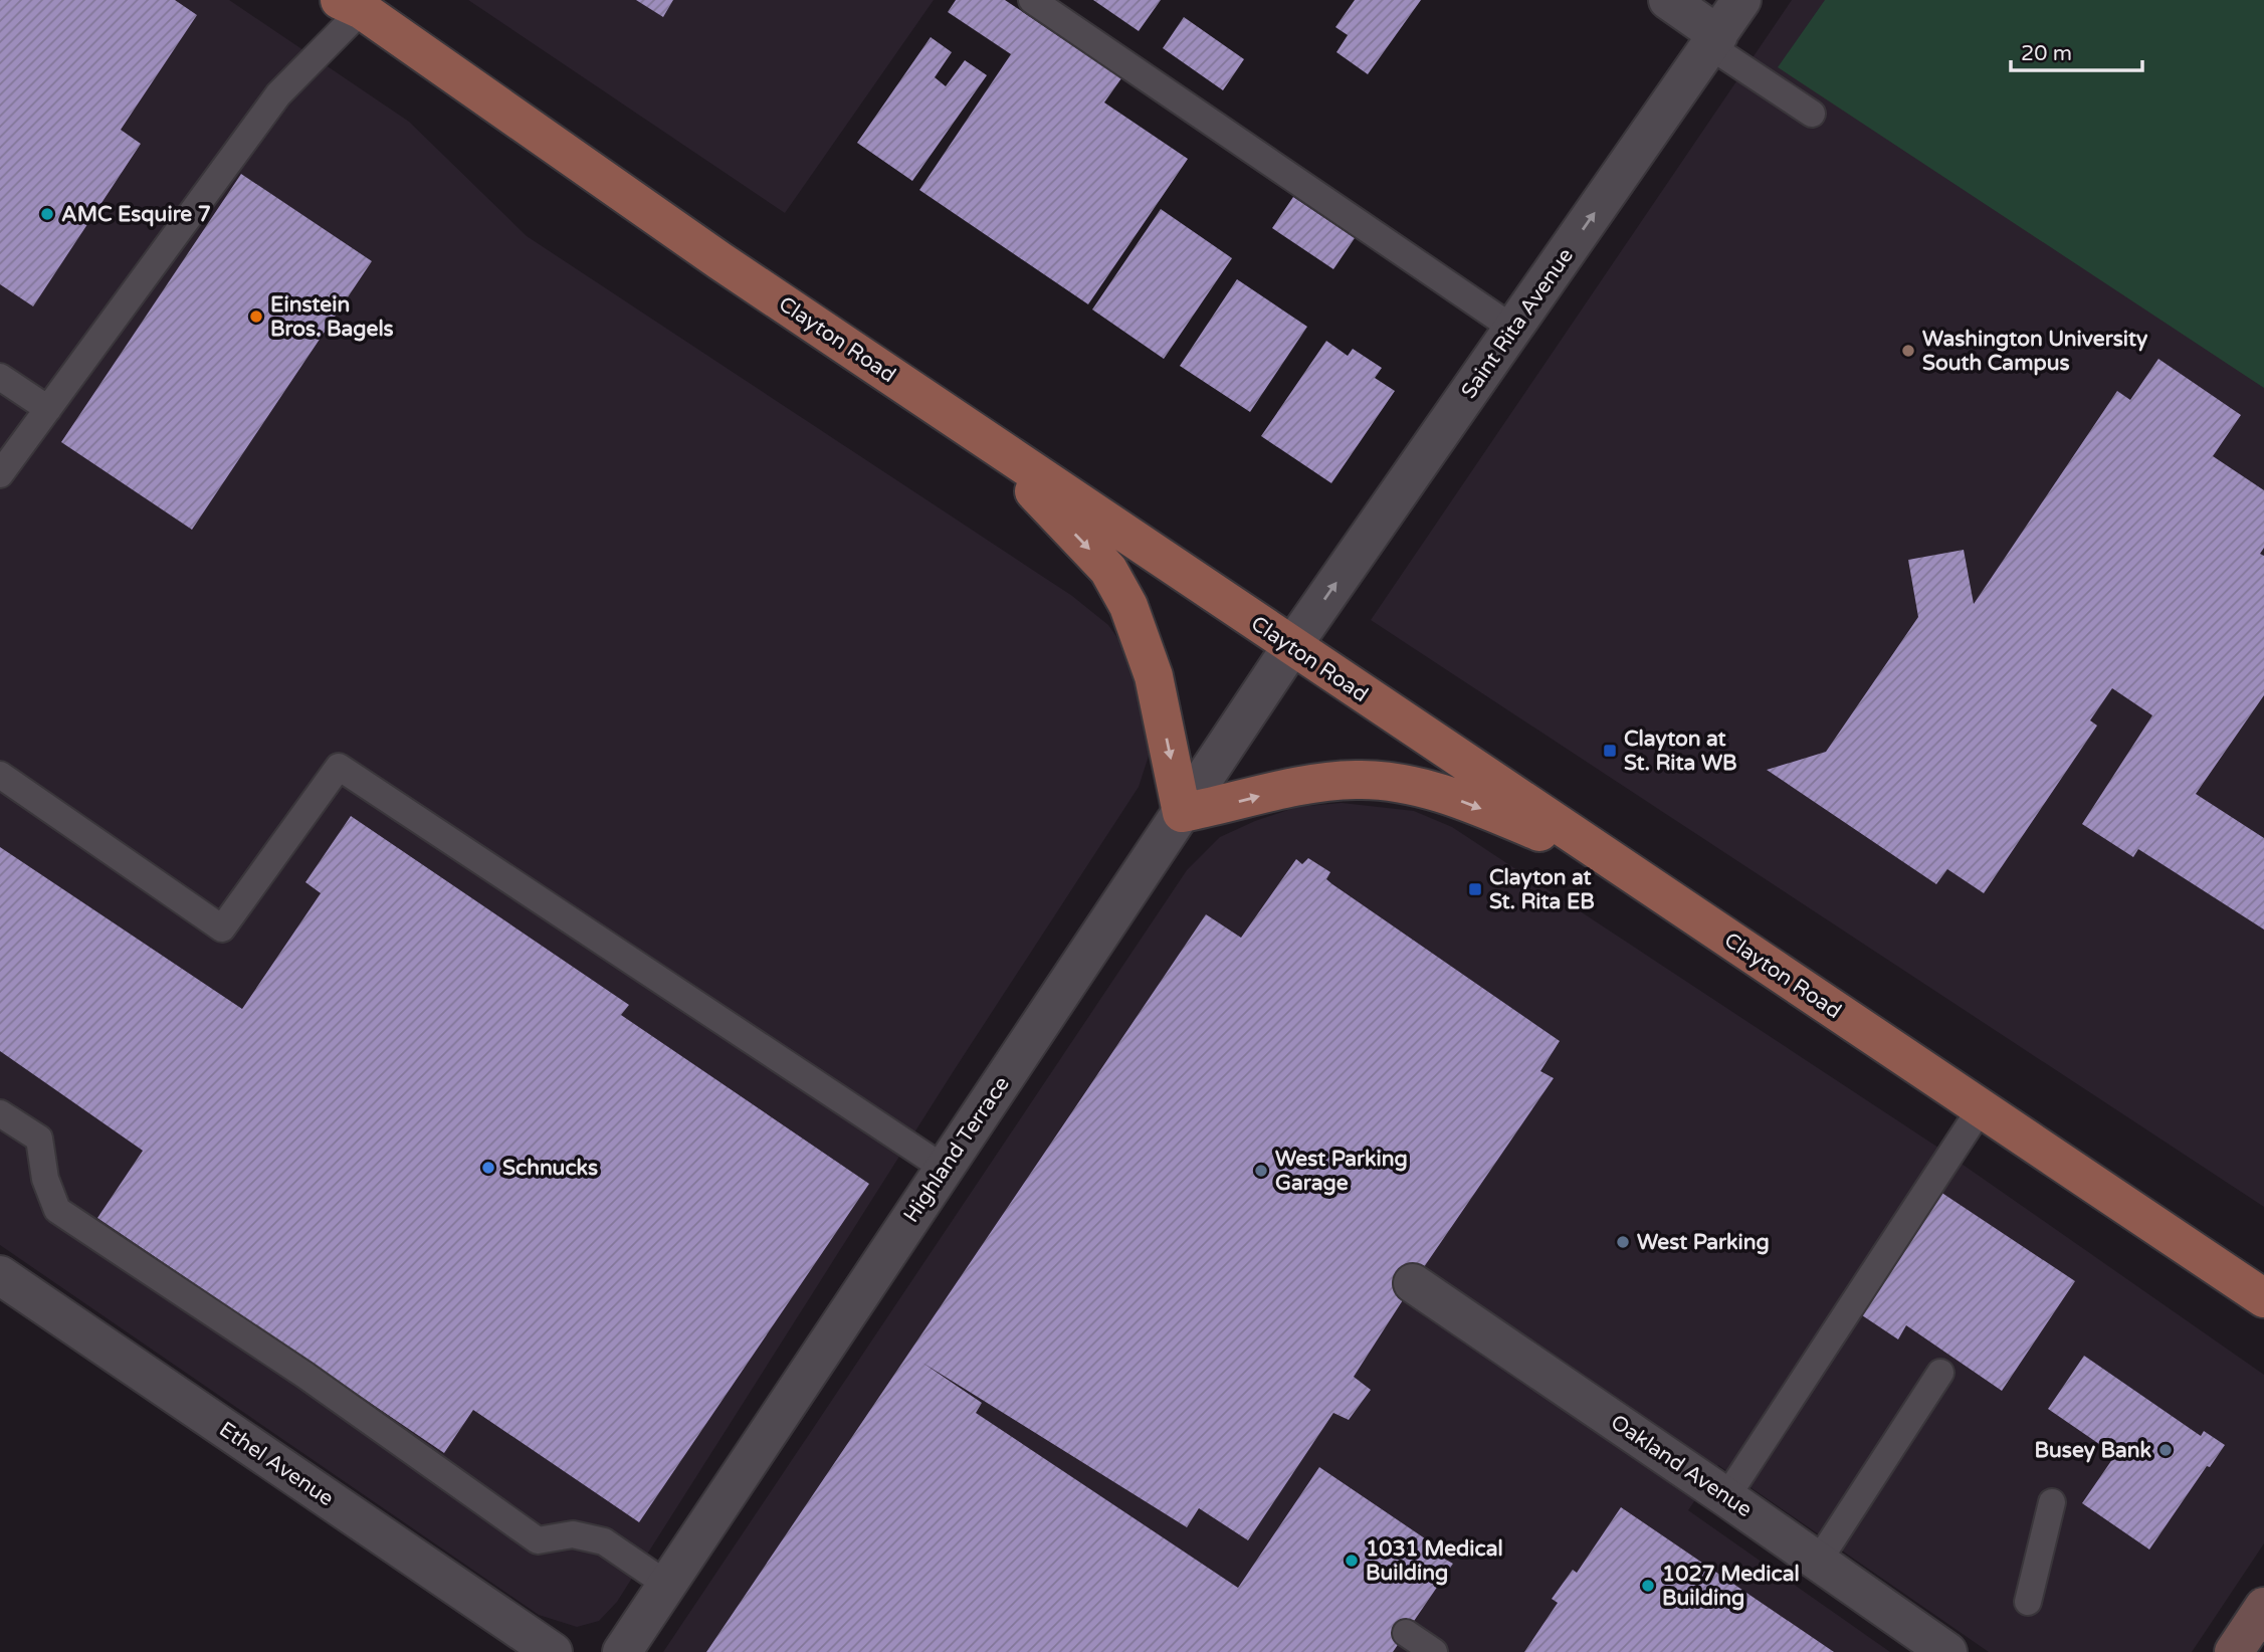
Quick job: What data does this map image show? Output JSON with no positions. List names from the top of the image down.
{
  "streets": {
    "main road": ["Clayton Road"],
    "street": [
      "Saint Rita Avenue",
      "Highland Terrace",
      "Ethel Avenue",
      "Oakland Avenue"
    ]
  },
  "crossings": [
    ["Saint Rita Avenue", "Clayton Road"],
    ["Saint Rita Avenue", "Highland Terrace"],
    ["Clayton Road", "Highland Terrace"]
  ],
  "one_way": ["Saint Rita Avenue"],
  "places": {
    "other": [
      "AMC Esquire 7",
      "Einstein Bros. Bagels",
      "Washington University South Campus",
      "Schnucks",
      "West Parking Garage",
      "West Parking",
      "Busey Bank",
      "1031 Medical Building",
      "1027 Medical Building"
    ],
    "transit": ["Clayton at St. Rita WB", "Clayton at St. Rita EB"]
  },
  "scale_bar": "20 m"
}
